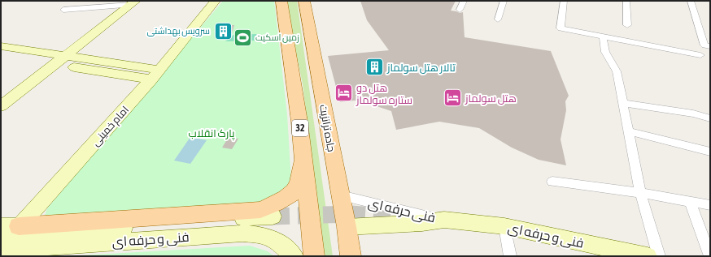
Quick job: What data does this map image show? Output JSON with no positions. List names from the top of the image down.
{
  "streets": {
    "main road": ["32", "جاده ترانزیت"],
    "street": ["امام خمینی", "فنی حرفه ای", "فنی و حرفه ای"]
  },
  "crossings": [
    ["امام خمینی", "فنی و حرفه ای"],
    ["جاده ترانزیت", "فنی حرفه ای"],
    ["فنی حرفه ای", "فنی و حرفه ای"]
  ],
  "parks": ["پارک انقلاب"],
  "places": {
    "building": ["سرویس بهداشتی", "تالار هتل سولماز"],
    "sports": ["زمین اسکیت"],
    "hotel": ["هتل دو ستاره سولماز", "هتل سولماز"]
  }
}
